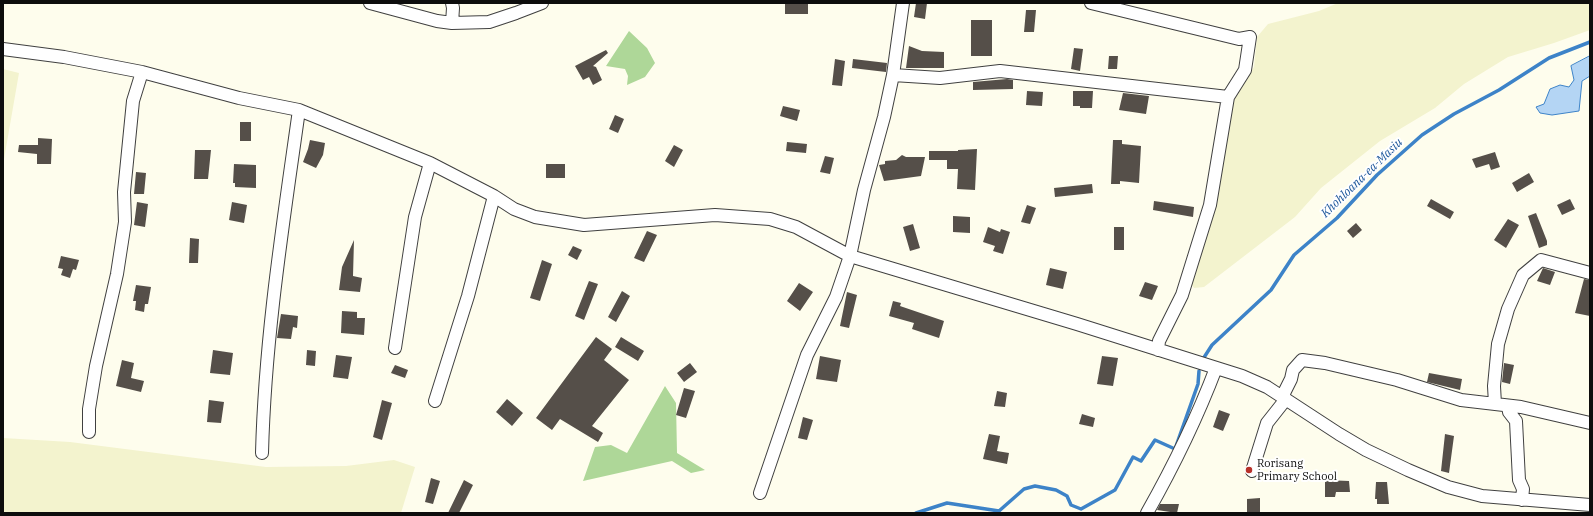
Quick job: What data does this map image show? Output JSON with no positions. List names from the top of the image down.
{
  "water": ["Khohloana-ea-Masiu"],
  "places": ["Rorisang Primary School"]
}
